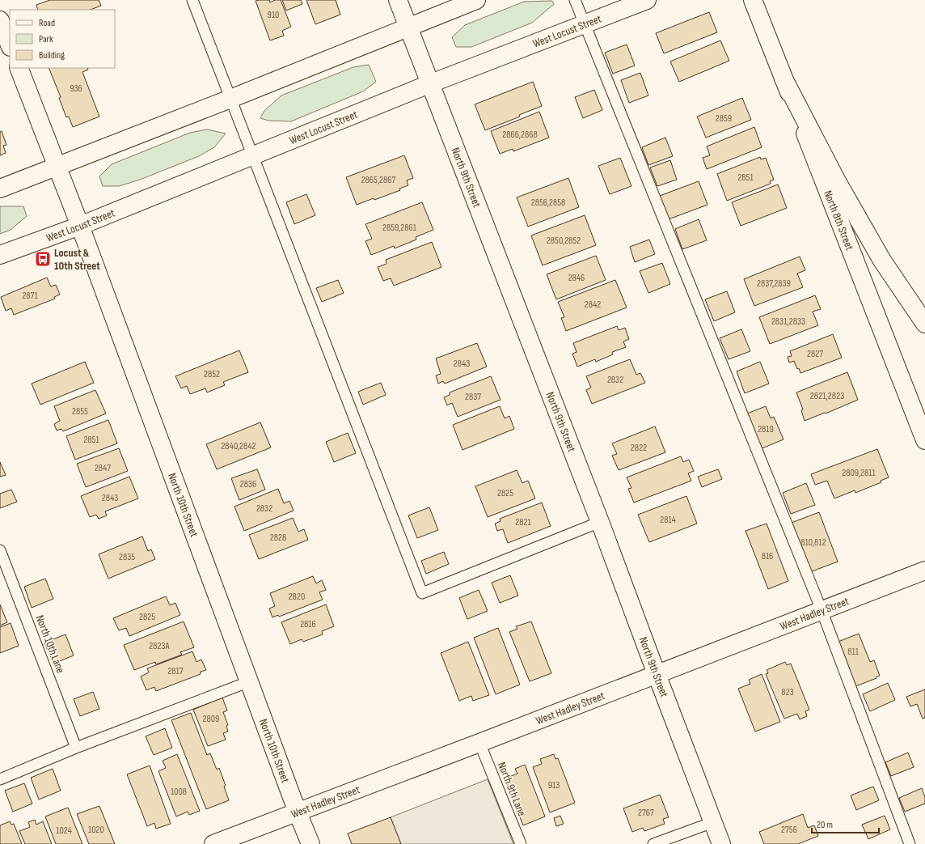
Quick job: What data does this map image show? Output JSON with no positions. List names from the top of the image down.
{
  "streets": {
    "main road": [
      "West Locust Street",
      "North 9th Street",
      "North 8th Street",
      "North 10th Street",
      "West Hadley Street"
    ],
    "lane": ["North 10th Lane", "North 9th Lane"]
  },
  "crossings": [
    ["West Locust Street", "North 9th Street"],
    ["West Locust Street", "North 10th Street"],
    ["North 9th Street", "West Hadley Street"],
    ["North 10th Street", "West Hadley Street"],
    ["West Hadley Street", "North 9th Lane"]
  ],
  "places": {
    "bus stop": ["Locust & 10th Street"]
  },
  "house_numbers": [
    "910",
    "936",
    "2859",
    "2866,2868",
    "2851",
    "2865,2867",
    "2856,2858",
    "2859,2861",
    "2850,2852",
    "2846",
    "2837,2839",
    "2871",
    "2842",
    "2831,2833",
    "2827",
    "2843",
    "2852",
    "2832",
    "2821,2823",
    "2837",
    "2855",
    "2819",
    "2851",
    "2840,2842",
    "2822",
    "2847",
    "2809,2811",
    "2836",
    "2825",
    "2843",
    "2832",
    "2814",
    "2821",
    "2828",
    "810,812",
    "816",
    "2835",
    "2820",
    "2825",
    "2816",
    "2823A",
    "811",
    "2817",
    "823",
    "2809",
    "913",
    "1008",
    "2767",
    "1020",
    "2756",
    "1024"
  ],
  "legend": ["Road", "Park", "Building"],
  "scale_bar": "20 m"
}
